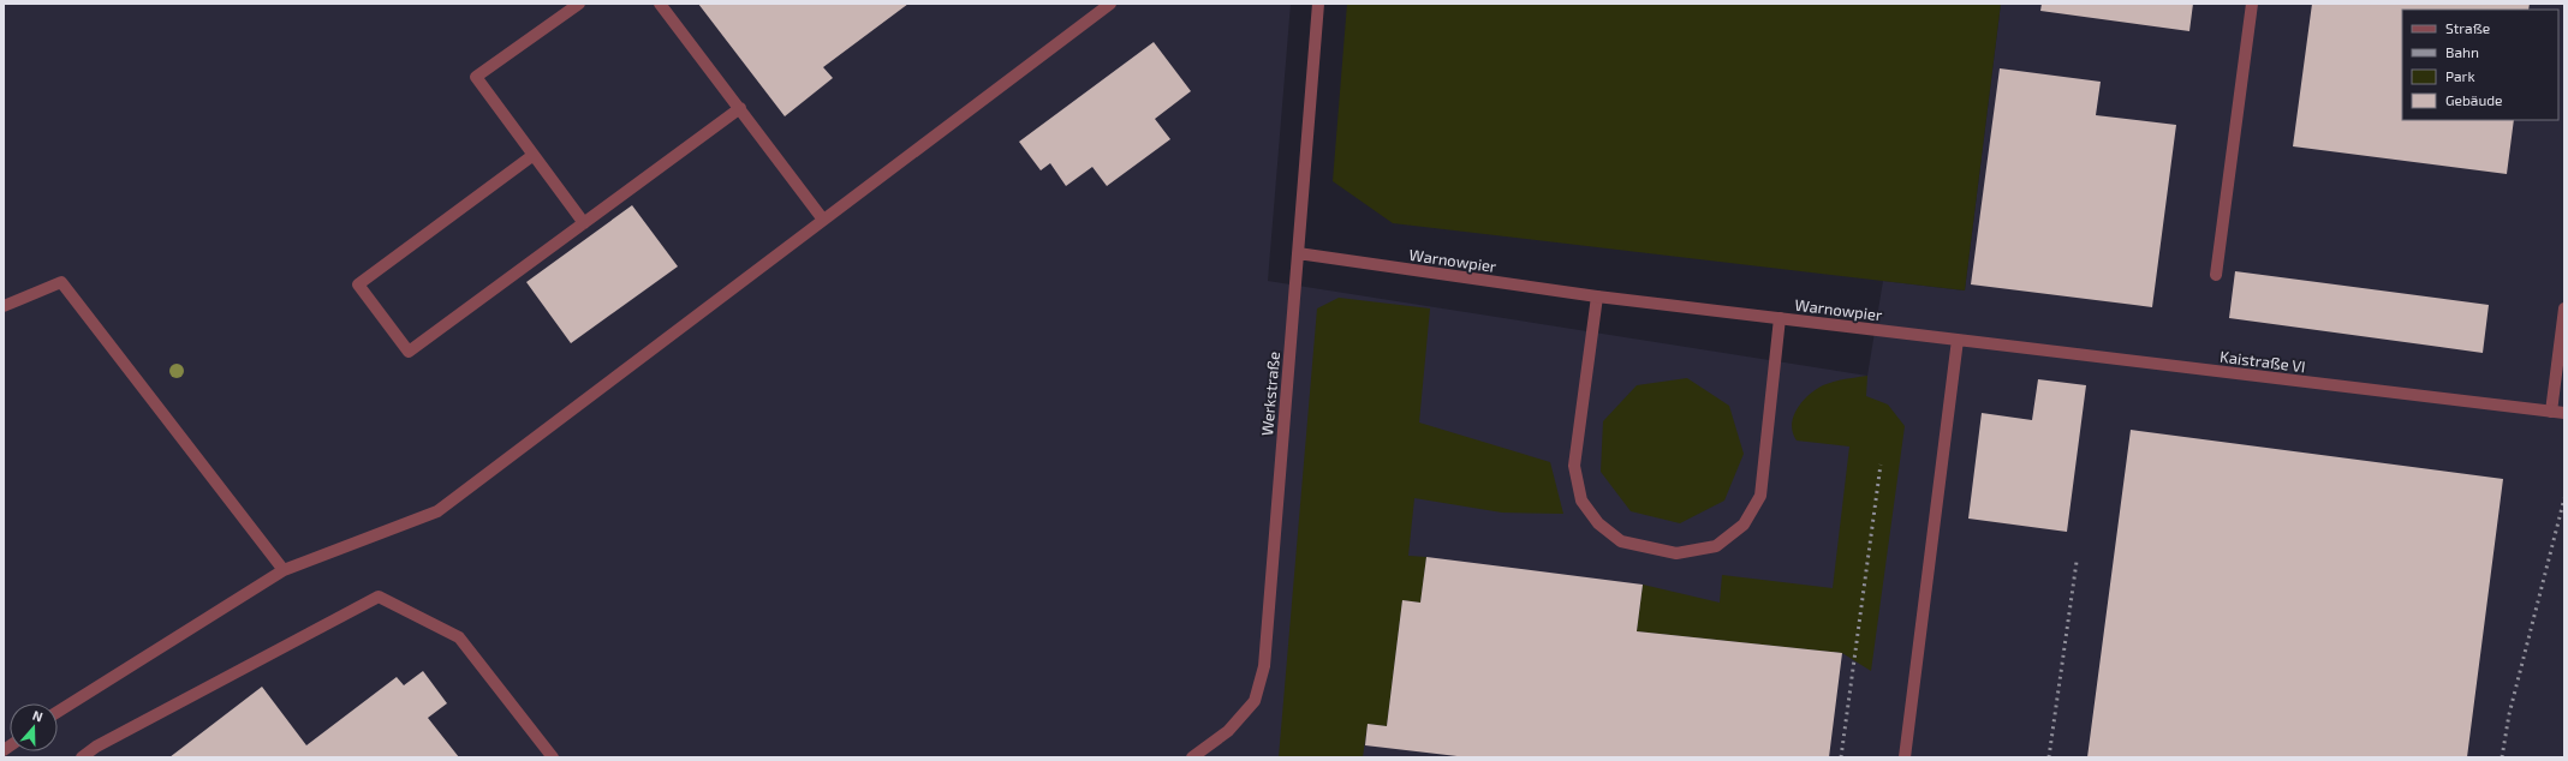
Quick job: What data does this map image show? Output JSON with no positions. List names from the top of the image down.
{
  "streets": {
    "street": ["Warnowpier", "Kaistraße VI", "Werkstraße"]
  },
  "crossings": [
    ["Warnowpier", "Kaistraße VI"],
    ["Warnowpier", "Werkstraße"]
  ],
  "legend": [
    "Straße",
    "Bahn",
    "Park",
    "Gebäude"
  ],
  "north": "top"
}
